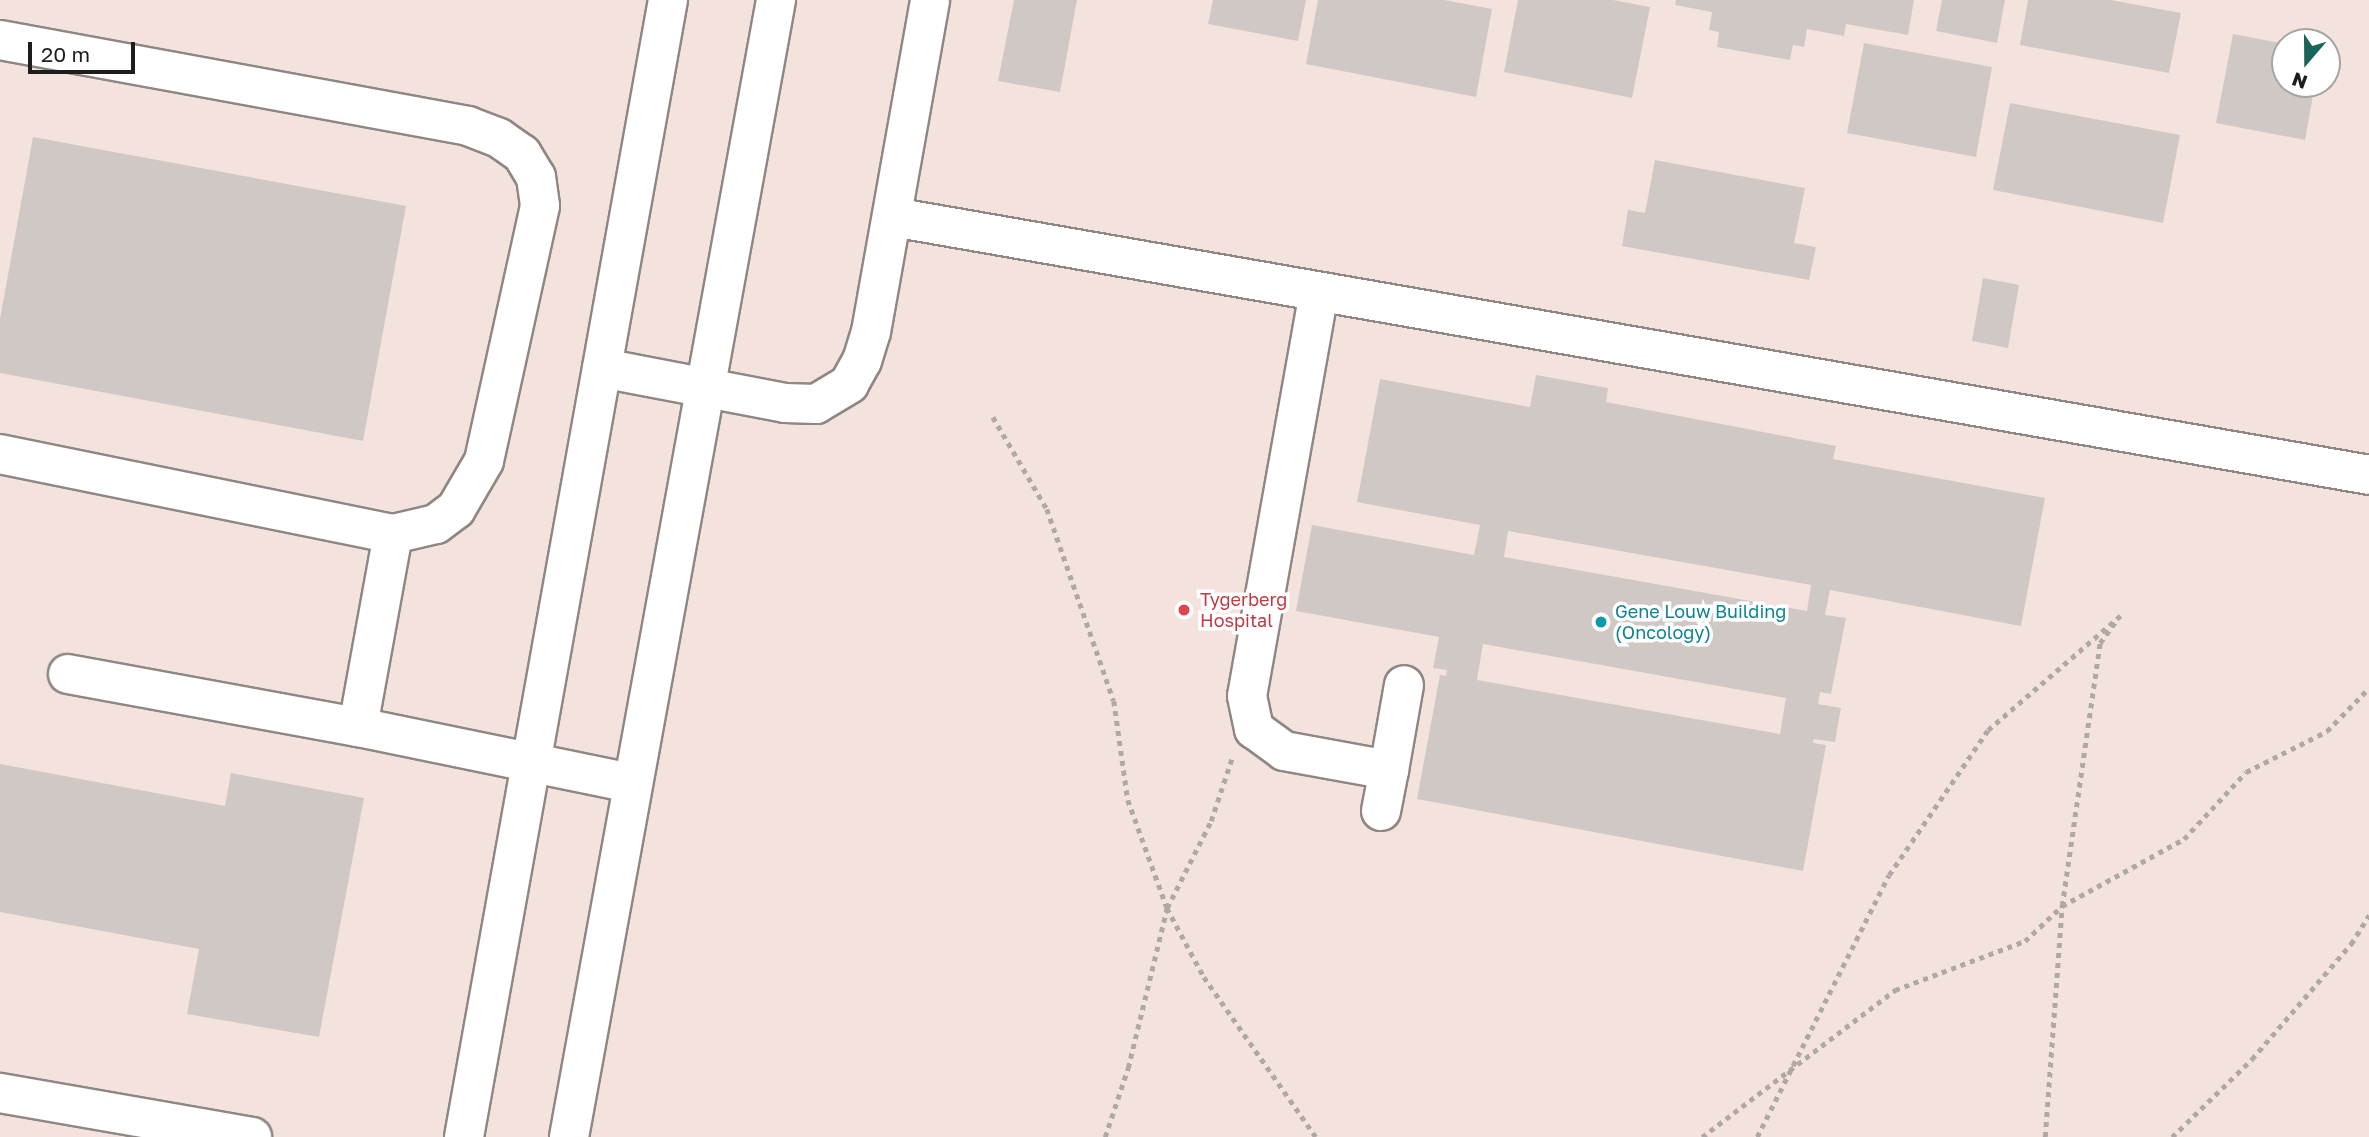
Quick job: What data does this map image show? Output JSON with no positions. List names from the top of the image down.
{
  "places": ["Tygerberg Hospital", "Gene Louw Building (Oncology)"],
  "scale_bar": "20 m",
  "north": "bottom"
}
